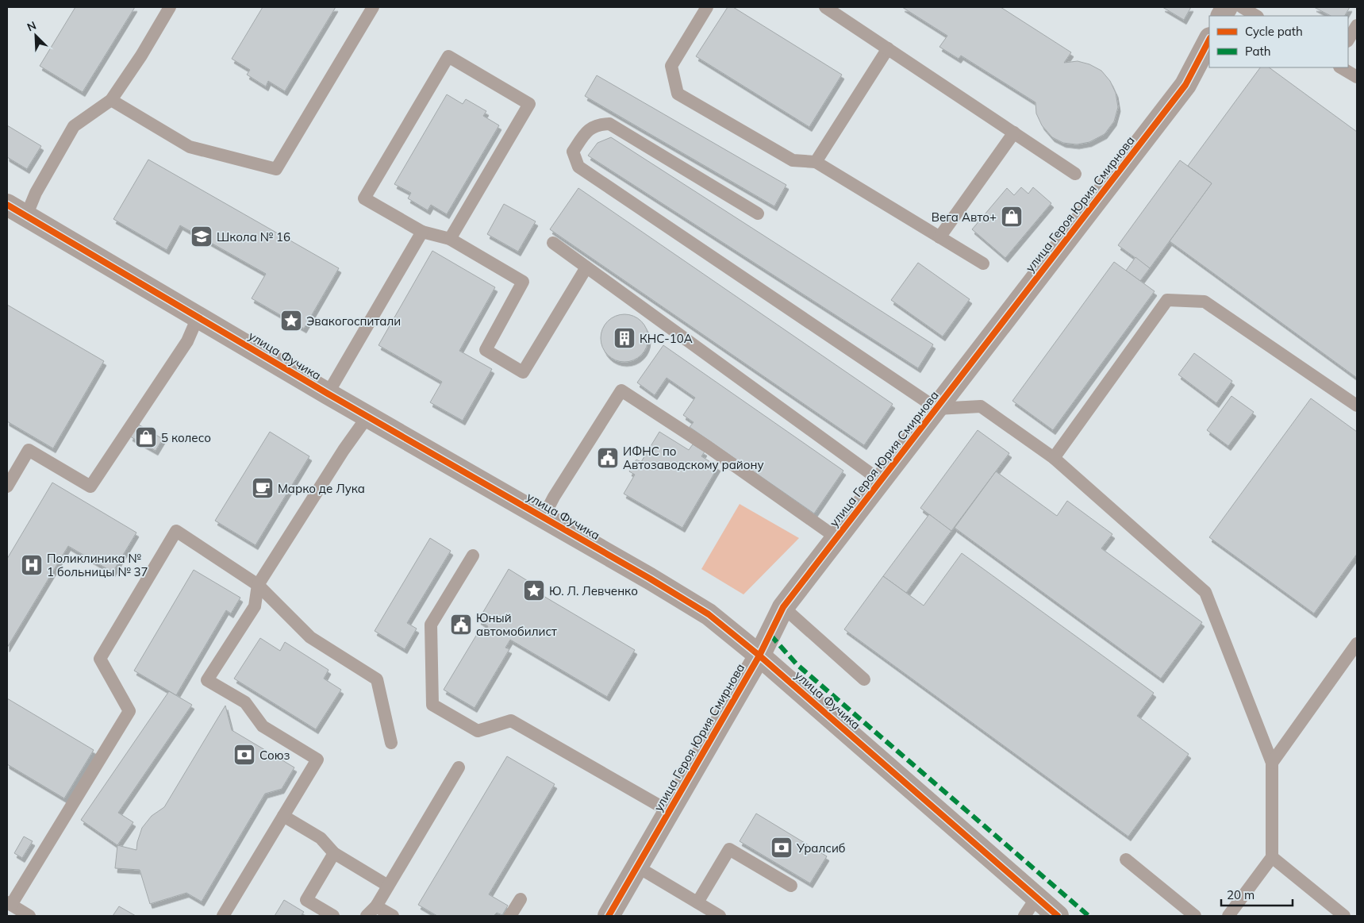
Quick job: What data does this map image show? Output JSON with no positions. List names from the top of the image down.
{
  "streets": {
    "street": ["улица Героя Юрия Смирнова", "улица Фучика"]
  },
  "crossings": [
    ["улица Героя Юрия Смирнова", "улица Фучика"]
  ],
  "places": {
    "shop": ["Вега Авто+", "5 колесо"],
    "school or university": ["Школа № 16"],
    "place": ["Эвакогоспитали", "Ю. Л. Левченко"],
    "building": ["КНС-10А"],
    "public building": ["ИФНС по Автозаводскому району", "Юный автомобилист"],
    "cafe": ["Марко де Лука"],
    "hospital": ["Поликлиника № 1 больницы № 37"],
    "bank": ["Союз", "Уралсиб"]
  },
  "legend": ["Cycle path", "Path"],
  "scale_bar": "20 m",
  "north": "top left"
}
